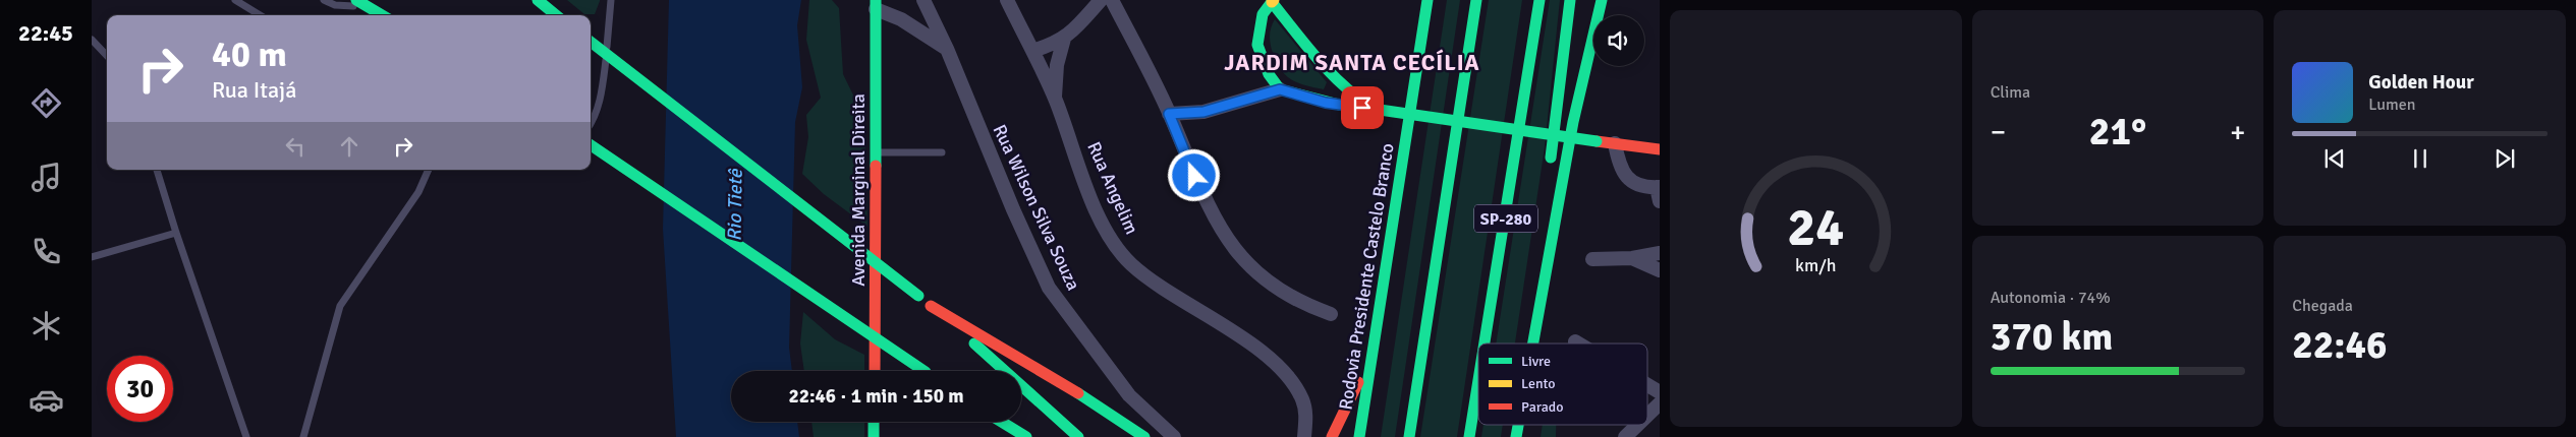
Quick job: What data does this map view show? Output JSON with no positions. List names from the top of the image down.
{
  "streets": {
    "main road": ["Avenida Marginal Direita", "SP-280", "Rodovia Presidente Castelo Branco"],
    "street": ["Rua Angelim", "Rua Wilson Silva Souza"]
  },
  "districts": ["JARDIM SANTA CECÍLIA"],
  "water": ["Rio Tietê"],
  "legend": ["Livre", "Lento", "Parado"],
  "page": {
    "tabs": "22:45",
    "tile": [
      "Clima",
      ["Autonomia · 74%", "370 km"],
      ["Chegada", "22:46"]
    ],
    "turn": ["40 m", "Rua Itajá"],
    "song": ["Golden Hour", "Lumen"],
    "heat": ["−", "21°", "+"],
    "limit": "30",
    "trip": "22:46 · 1 min · 150 m",
    "gauge": ["24", "km/h"]
  }
}
